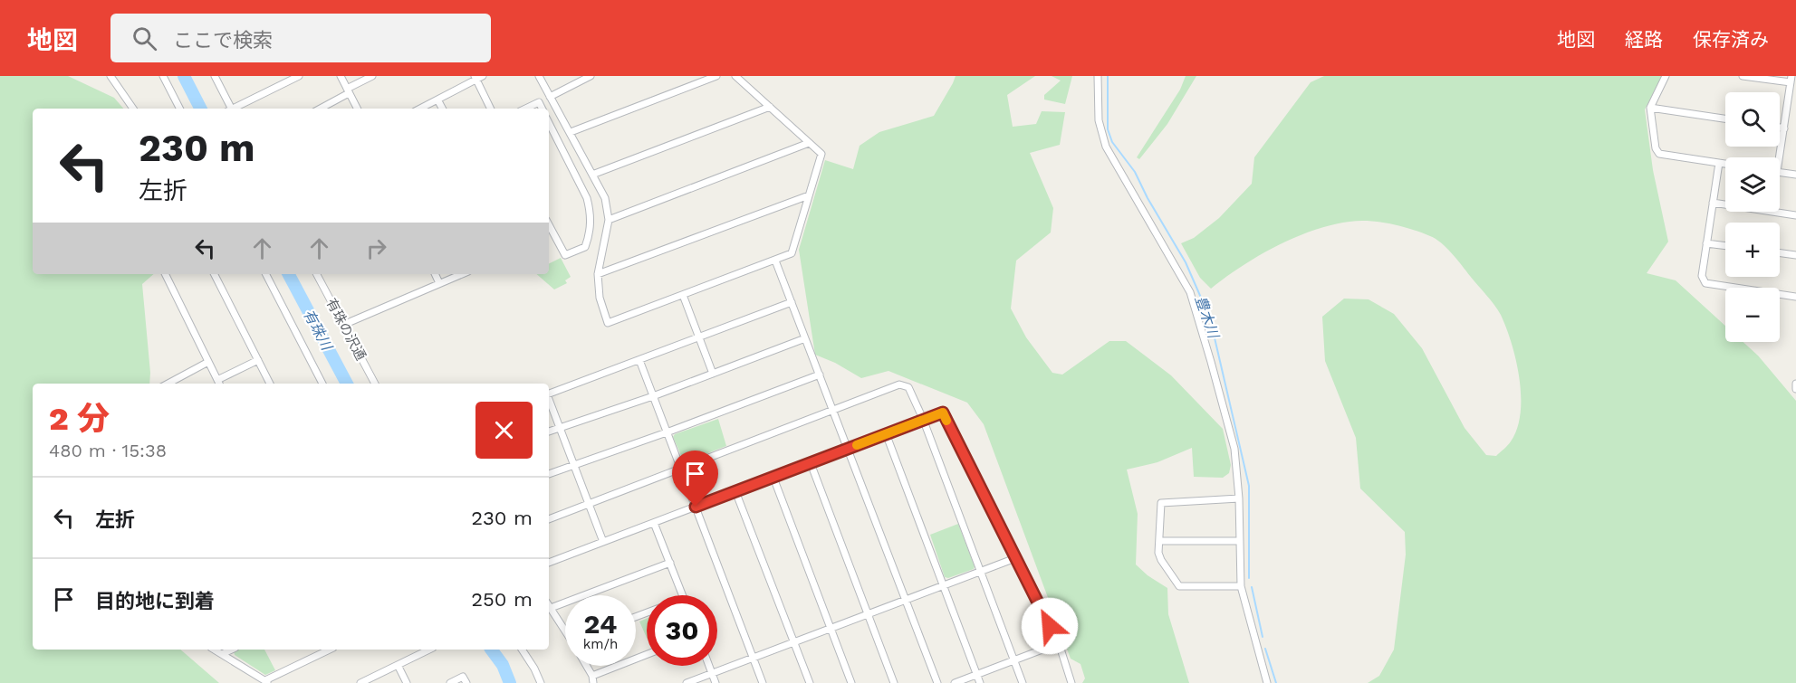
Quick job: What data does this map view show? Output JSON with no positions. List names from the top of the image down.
{
  "streets": {
    "street": ["有珠の沢通"]
  },
  "water": ["豊木川", "有珠川"],
  "page": {
    "header": "地図",
    "search": "ここで検索",
    "nav": ["地図", "経路", "保存済み"],
    "map_buttons": ["+", "−"],
    "turn": ["230 m", "左折"],
    "heading": ["2 分", "480 m · 15:38"],
    "list": [
      {
        "name": "左折",
        "value": "230 m"
      },
      {
        "name": "目的地に到着",
        "value": "250 m"
      }
    ],
    "speed": "24 km/h",
    "limit": "30"
  }
}
